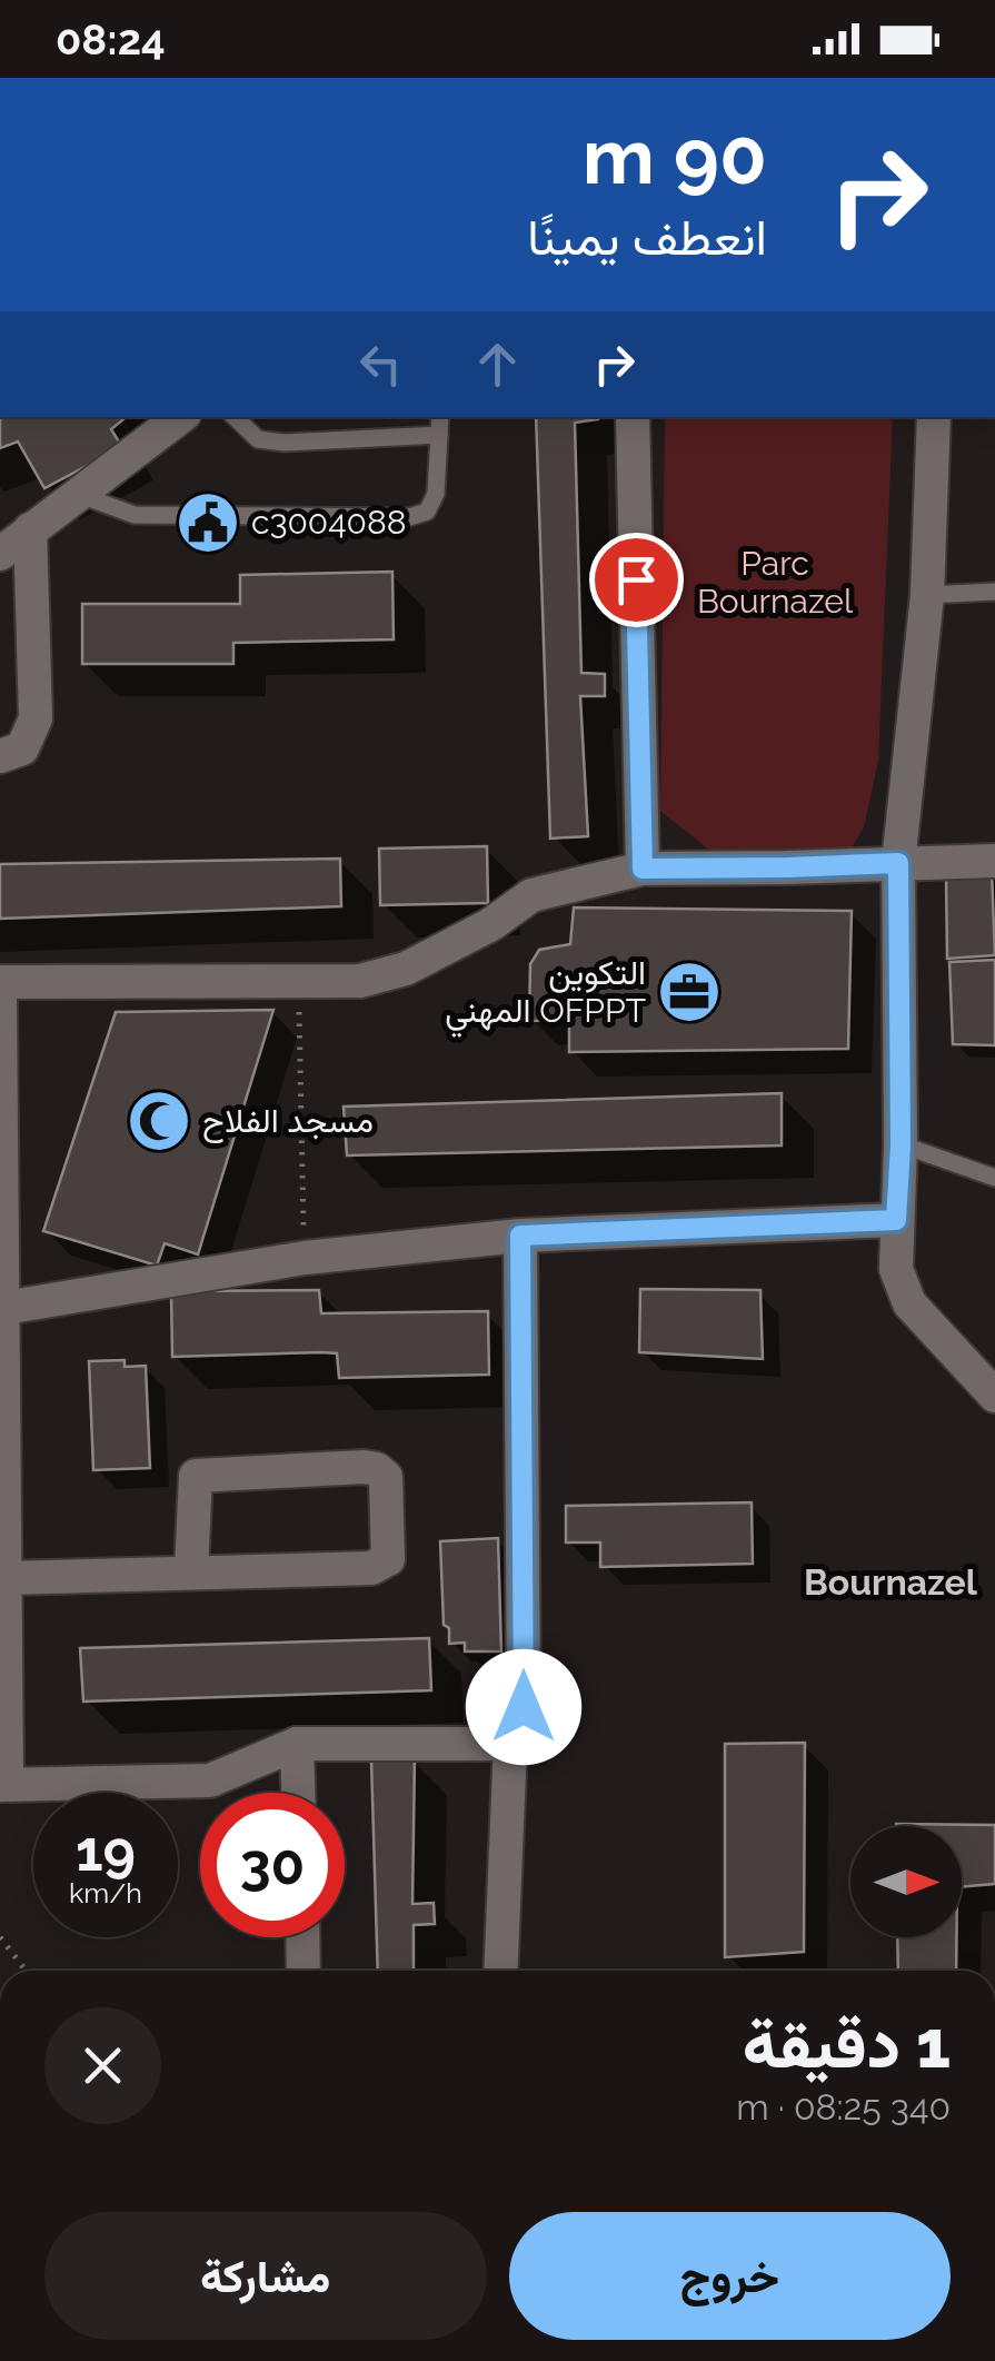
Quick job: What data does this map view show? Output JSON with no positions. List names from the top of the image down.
{
  "districts": ["Bournazel"],
  "parks": ["Parc Bournazel"],
  "places": {
    "public building": ["c3004088"],
    "office": ["التكوين المهني OFPPT"],
    "mosque": ["مسجد الفلاح"]
  },
  "north": "right",
  "page": {
    "status": "08:24",
    "turn": ["90 m", "انعطف يمينًا"],
    "speed": "19 km/h",
    "limit": "30",
    "heading": ["1 دقيقة", "340 m · 08:25"],
    "buttons": ["خروج", "مشاركة"]
  }
}
